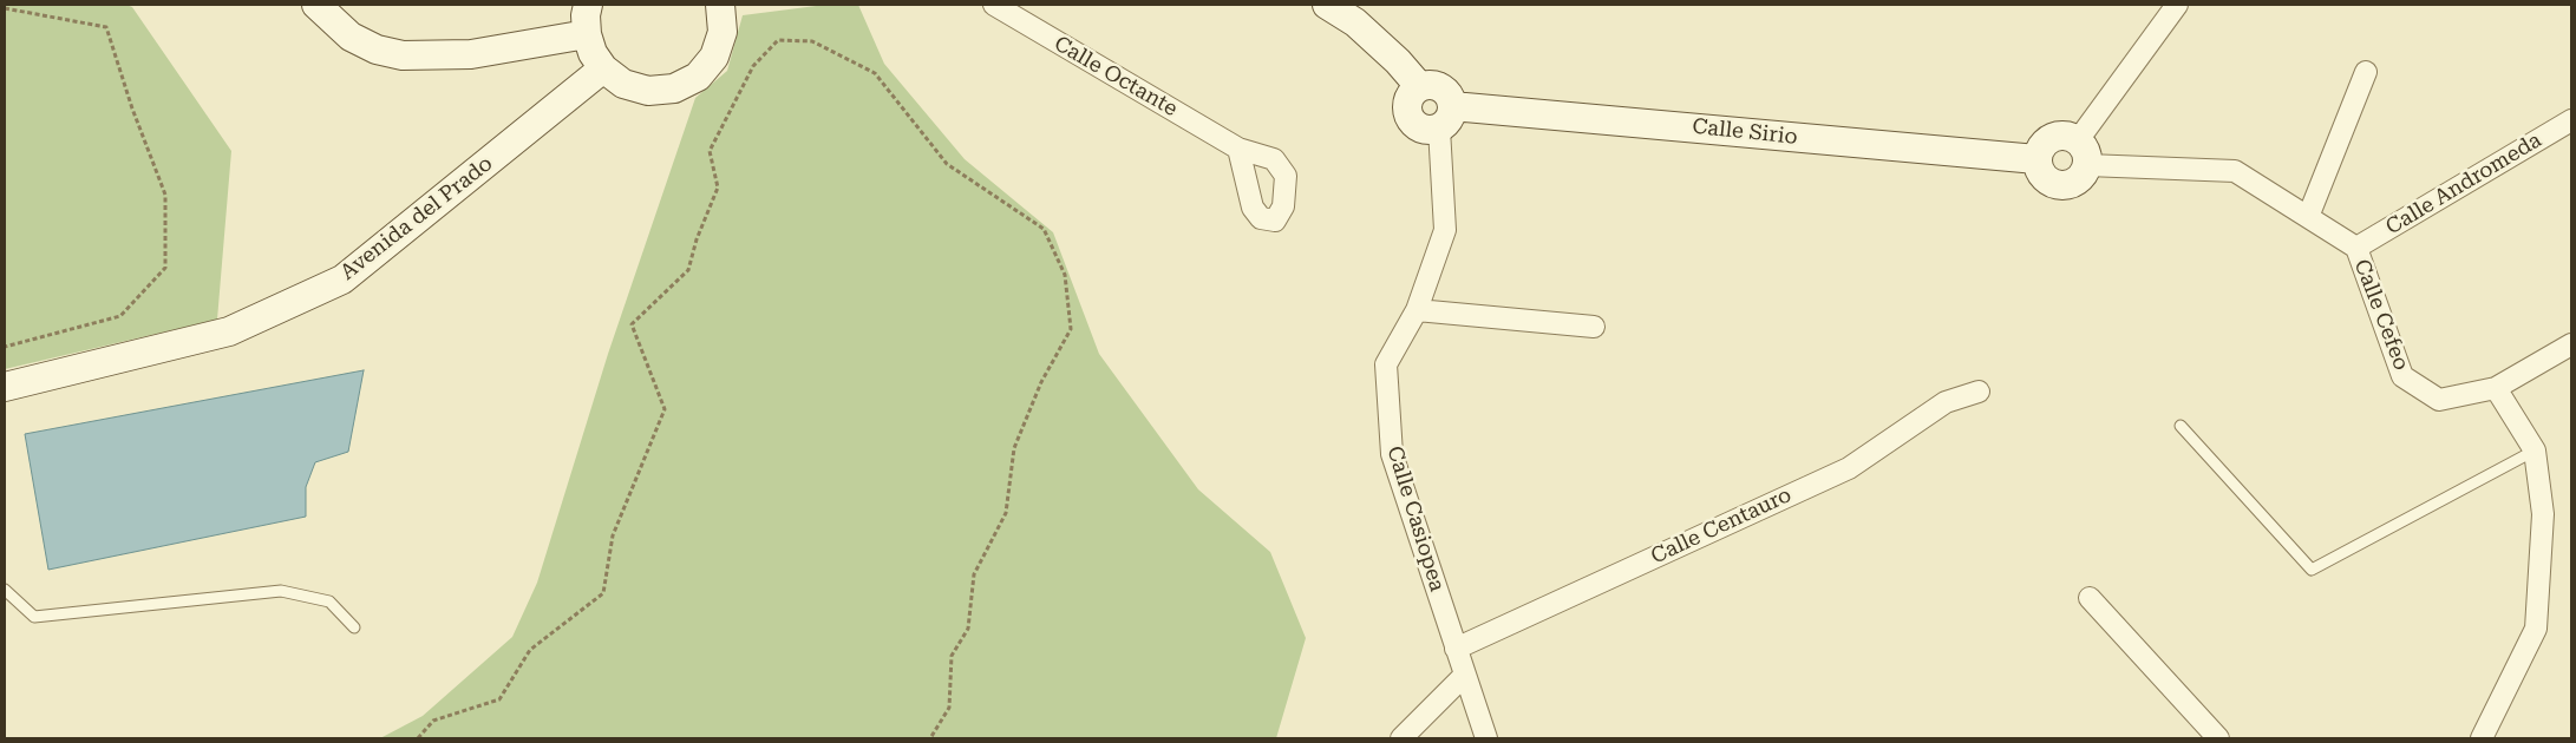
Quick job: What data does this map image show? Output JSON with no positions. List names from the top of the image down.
{
  "streets": {
    "street": [
      "Calle Octante",
      "Calle Sirio",
      "Calle Andromeda",
      "Avenida del Prado",
      "Calle Cefeo",
      "Calle Casiopea",
      "Calle Centauro"
    ]
  },
  "crossings": [
    ["Calle Sirio", "Calle Cefeo"],
    ["Calle Sirio", "Calle Casiopea"],
    ["Calle Andromeda", "Calle Cefeo"],
    ["Calle Casiopea", "Calle Centauro"]
  ]
}
